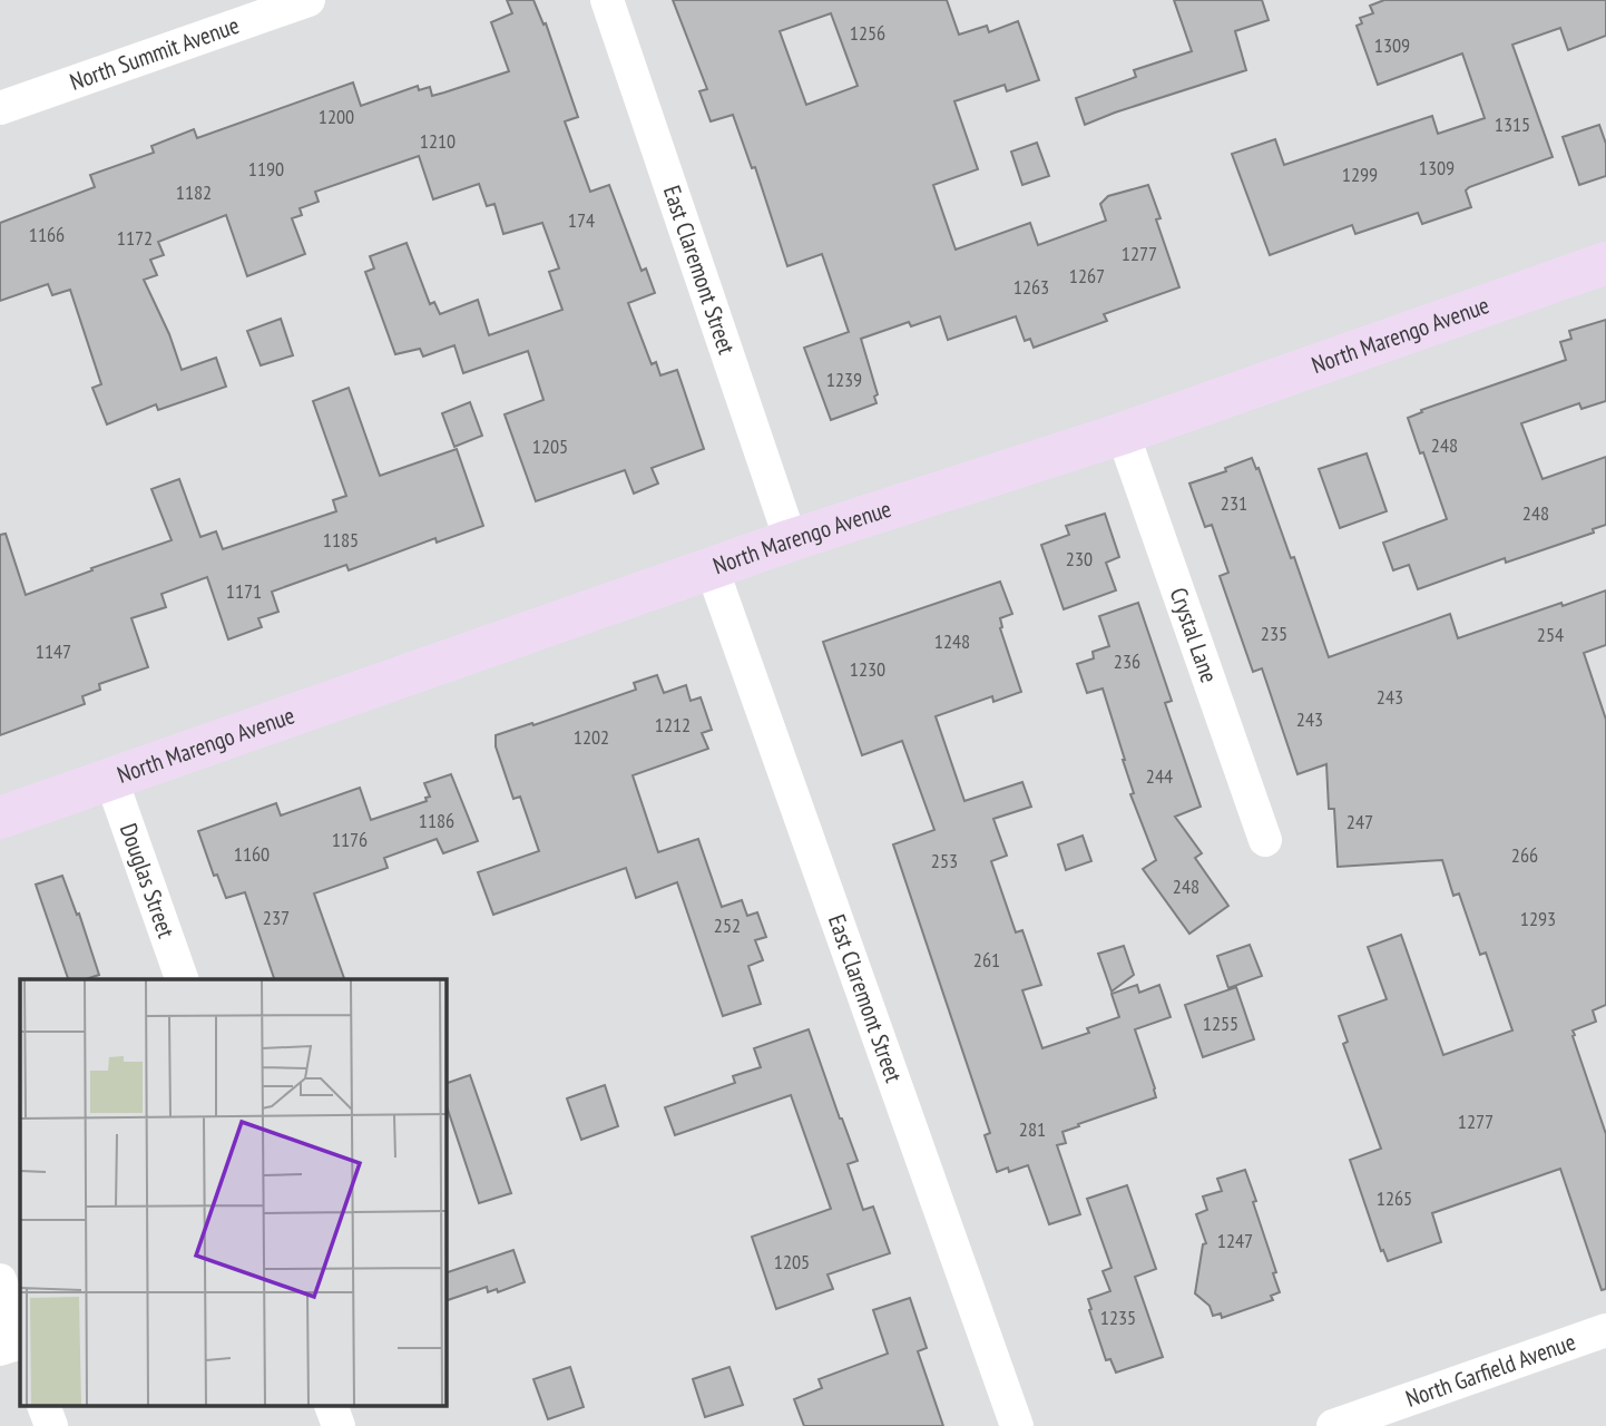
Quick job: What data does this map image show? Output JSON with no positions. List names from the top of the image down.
{
  "streets": {
    "street": [
      "North Summit Avenue",
      "East Claremont Street",
      "North Marengo Avenue",
      "Crystal Lane",
      "Douglas Street",
      "North Garfield Avenue"
    ]
  },
  "crossings": [
    ["East Claremont Street", "North Marengo Avenue"],
    ["North Marengo Avenue", "Crystal Lane"],
    ["North Marengo Avenue", "Douglas Street"]
  ],
  "house_numbers": [
    "1256",
    "1309",
    "1200",
    "1315",
    "1210",
    "1309",
    "1190",
    "1299",
    "1182",
    "174",
    "1166",
    "1172",
    "1277",
    "1267",
    "1263",
    "1239",
    "248",
    "1205",
    "231",
    "248",
    "1185",
    "230",
    "1171",
    "235",
    "254",
    "1248",
    "1147",
    "236",
    "1230",
    "243",
    "243",
    "1212",
    "1202",
    "244",
    "1186",
    "247",
    "1176",
    "1160",
    "266",
    "253",
    "248",
    "237",
    "1293",
    "252",
    "261",
    "1255",
    "1277",
    "281",
    "1265",
    "1247",
    "1205",
    "1235"
  ]
}
